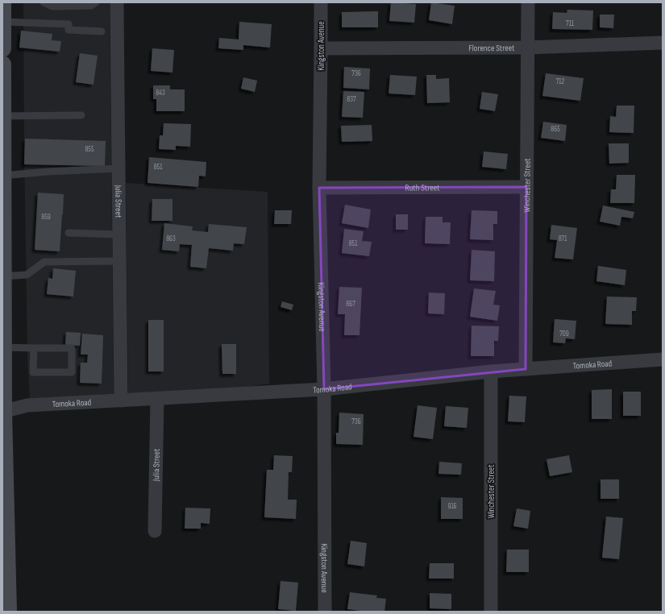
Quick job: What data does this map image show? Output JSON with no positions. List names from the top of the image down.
{
  "streets": {
    "street": [
      "Kingston Avenue",
      "Florence Street",
      "Winchester Street",
      "Ruth Street",
      "Julia Street",
      "Tomoka Road"
    ]
  },
  "crossings": [
    ["Kingston Avenue", "Florence Street"],
    ["Kingston Avenue", "Ruth Street"],
    ["Kingston Avenue", "Tomoka Road"],
    ["Florence Street", "Winchester Street"],
    ["Winchester Street", "Ruth Street"],
    ["Winchester Street", "Tomoka Road"],
    ["Julia Street", "Tomoka Road"]
  ],
  "house_numbers": [
    "711",
    "736",
    "712",
    "843",
    "837",
    "865",
    "855",
    "851",
    "859",
    "863",
    "871",
    "851",
    "867",
    "709",
    "736",
    "916"
  ]
}
